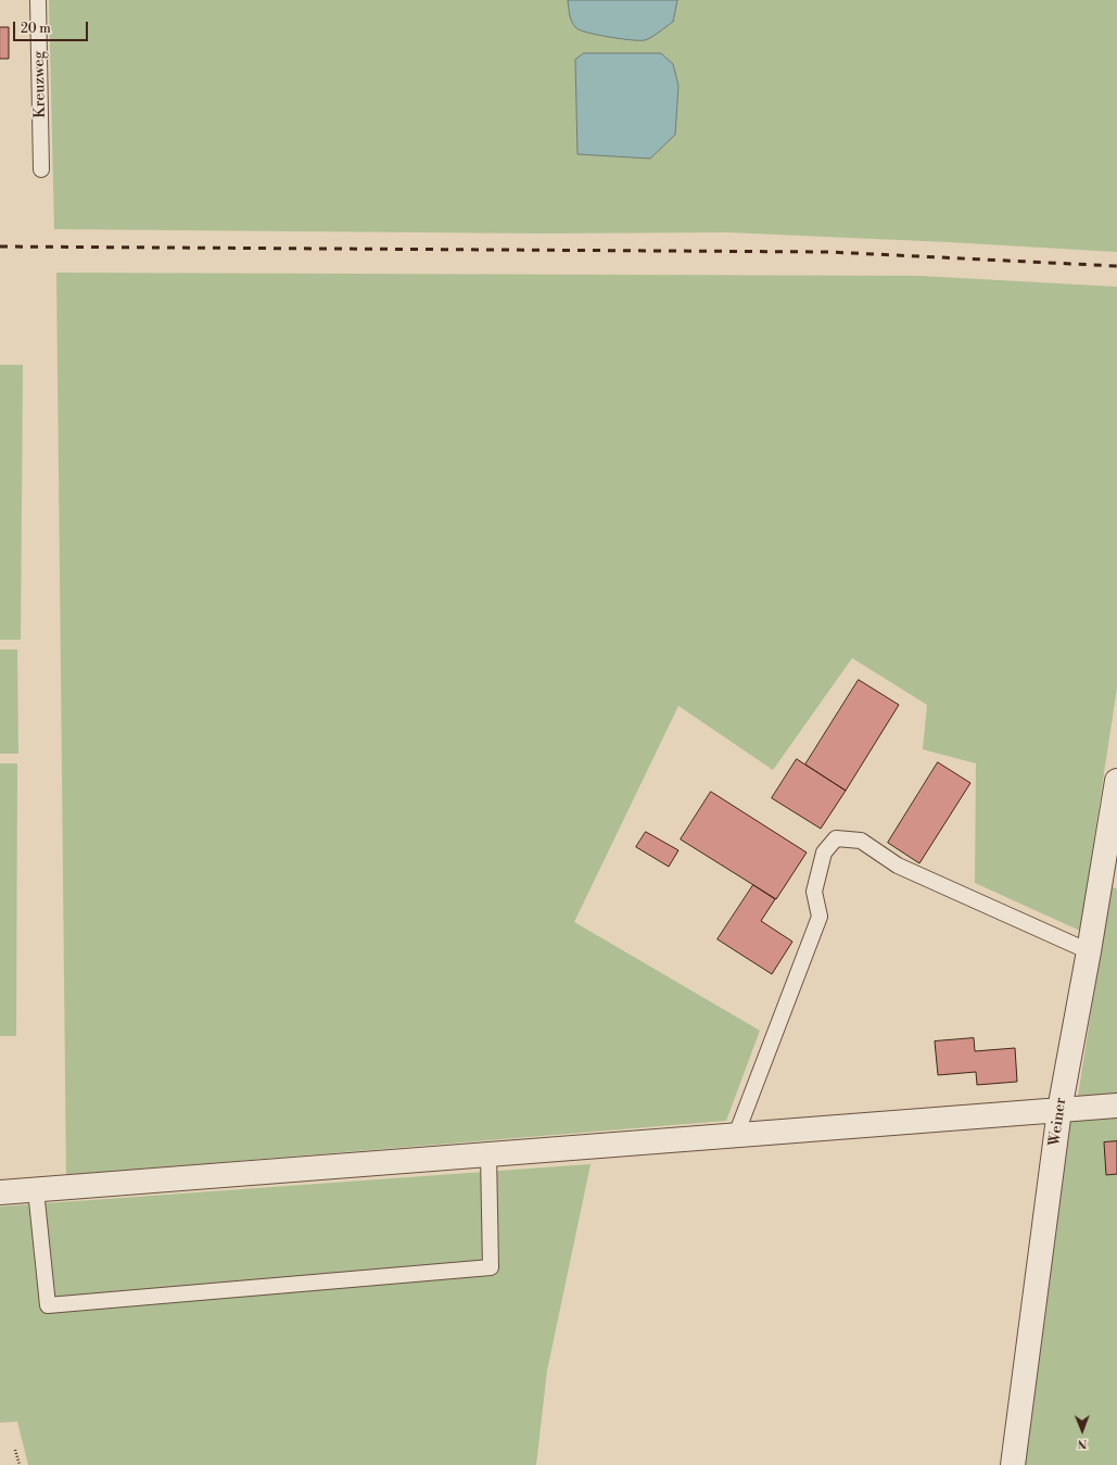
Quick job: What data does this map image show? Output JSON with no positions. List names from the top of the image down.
{
  "streets": {
    "street": ["Weiner"],
    "lane": ["Kreuzweg"]
  },
  "scale_bar": "20 m",
  "north": "bottom"
}
